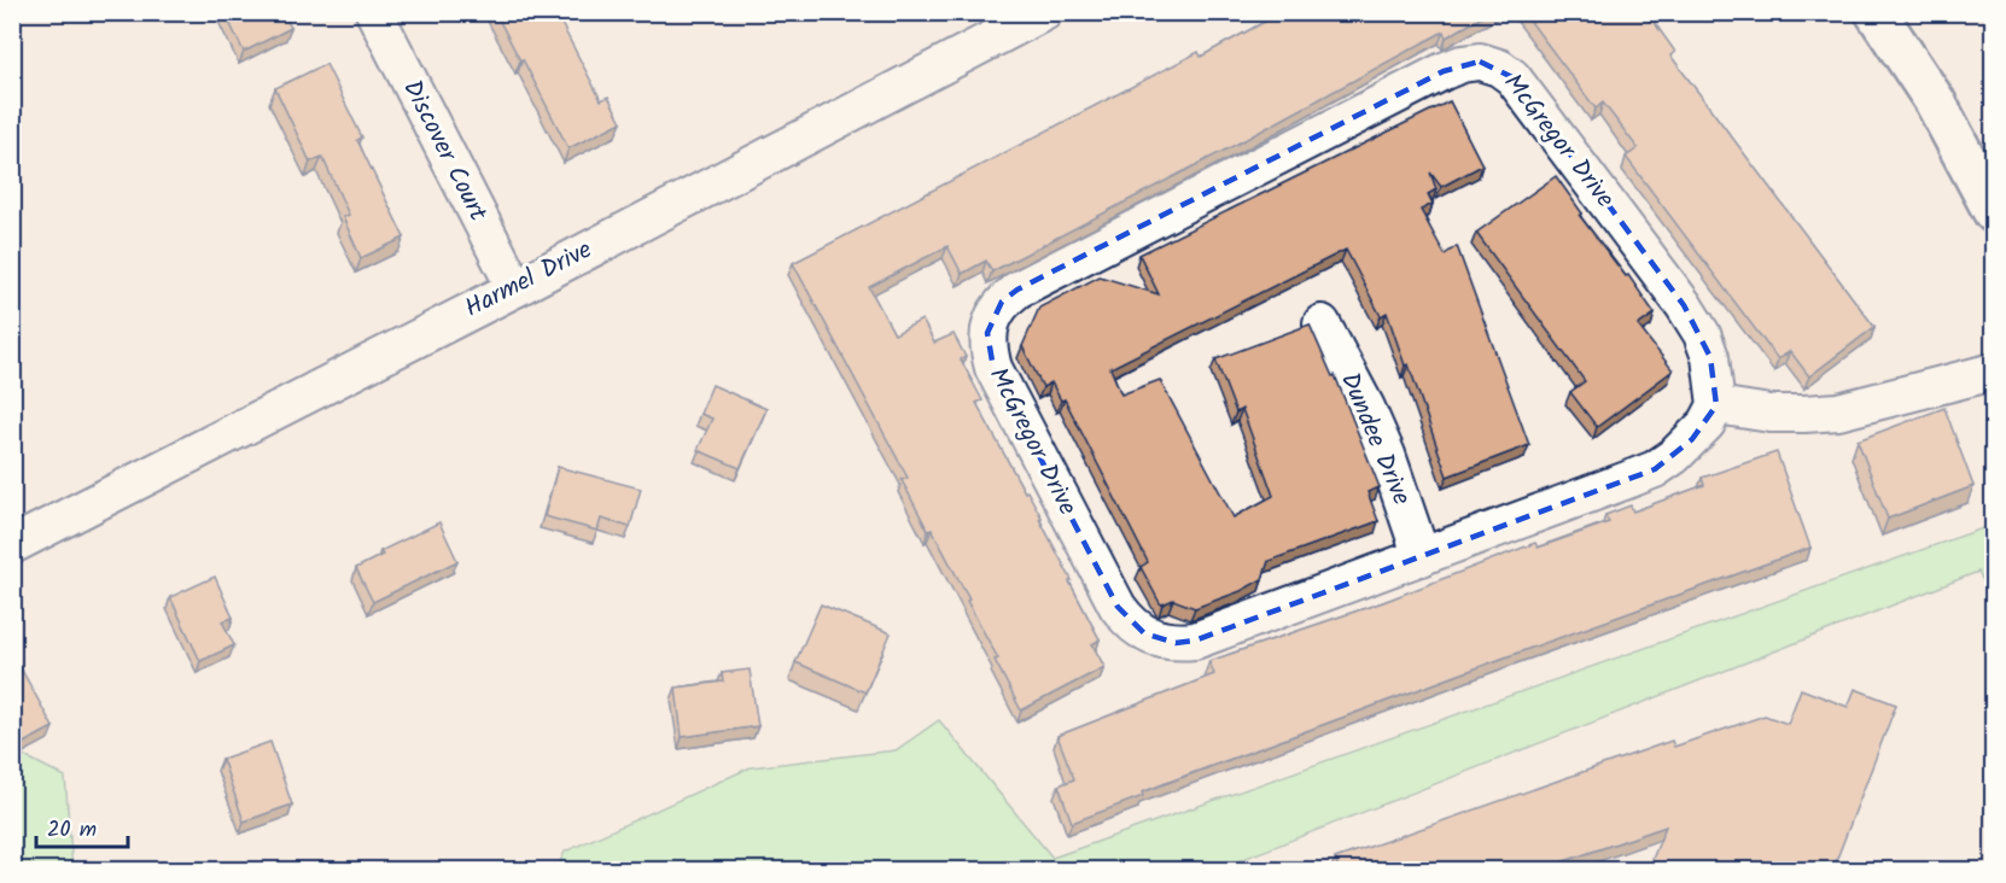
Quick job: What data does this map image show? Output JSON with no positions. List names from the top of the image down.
{
  "streets": {
    "street": [
      "McGregor Drive",
      "Discover Court",
      "Harmel Drive",
      "Dundee Drive"
    ]
  },
  "crossings": [
    ["McGregor Drive", "Dundee Drive"],
    ["Discover Court", "Harmel Drive"]
  ],
  "scale_bar": "20 m"
}
